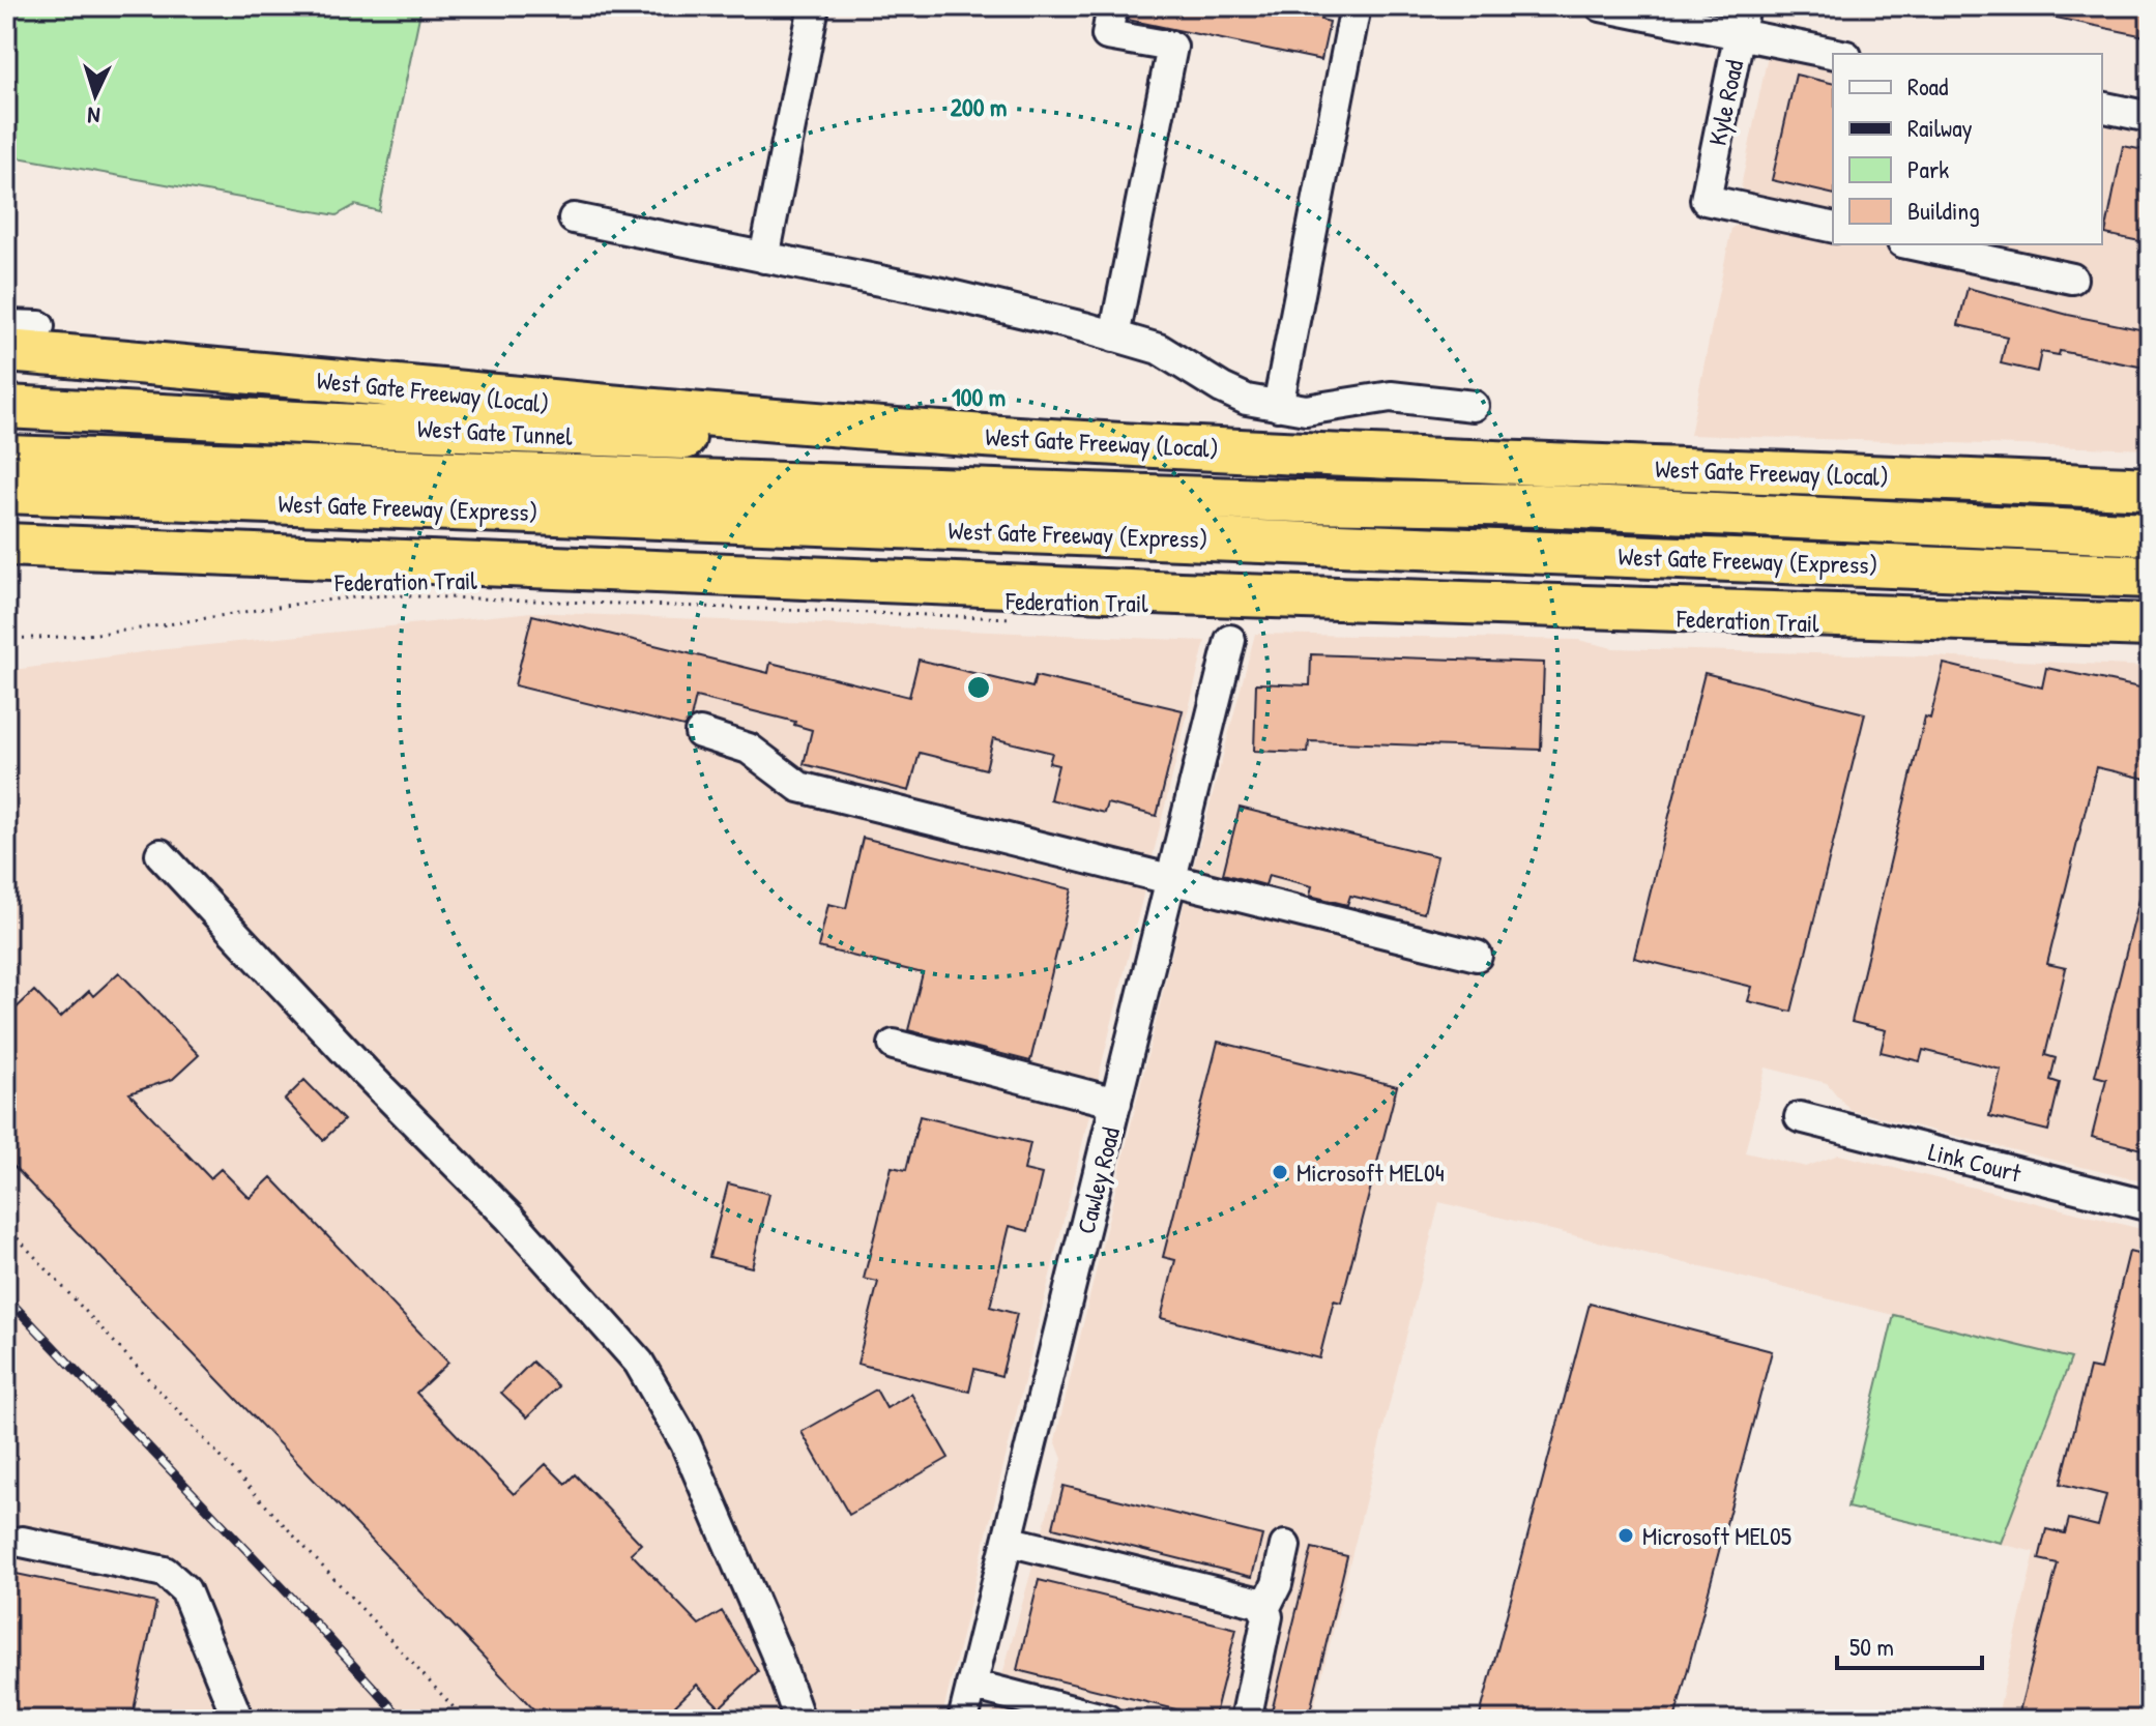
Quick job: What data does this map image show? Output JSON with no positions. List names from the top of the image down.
{
  "streets": {
    "highway": ["West Gate Freeway (Local)", "West Gate Tunnel", "West Gate Freeway (Express)"],
    "street": ["Kyle Road", "Link Court", "Cawley Road"],
    "path": ["Federation Trail"]
  },
  "crossings": [
    ["West Gate Freeway (Local)", "West Gate Tunnel"]
  ],
  "places": ["Microsoft MEL04", "Microsoft MEL05"],
  "legend": [
    "Road",
    "Railway",
    "Park",
    "Building"
  ],
  "scale_bar": "50 m",
  "north": "bottom",
  "rings": ["200 m", "100 m"]
}
